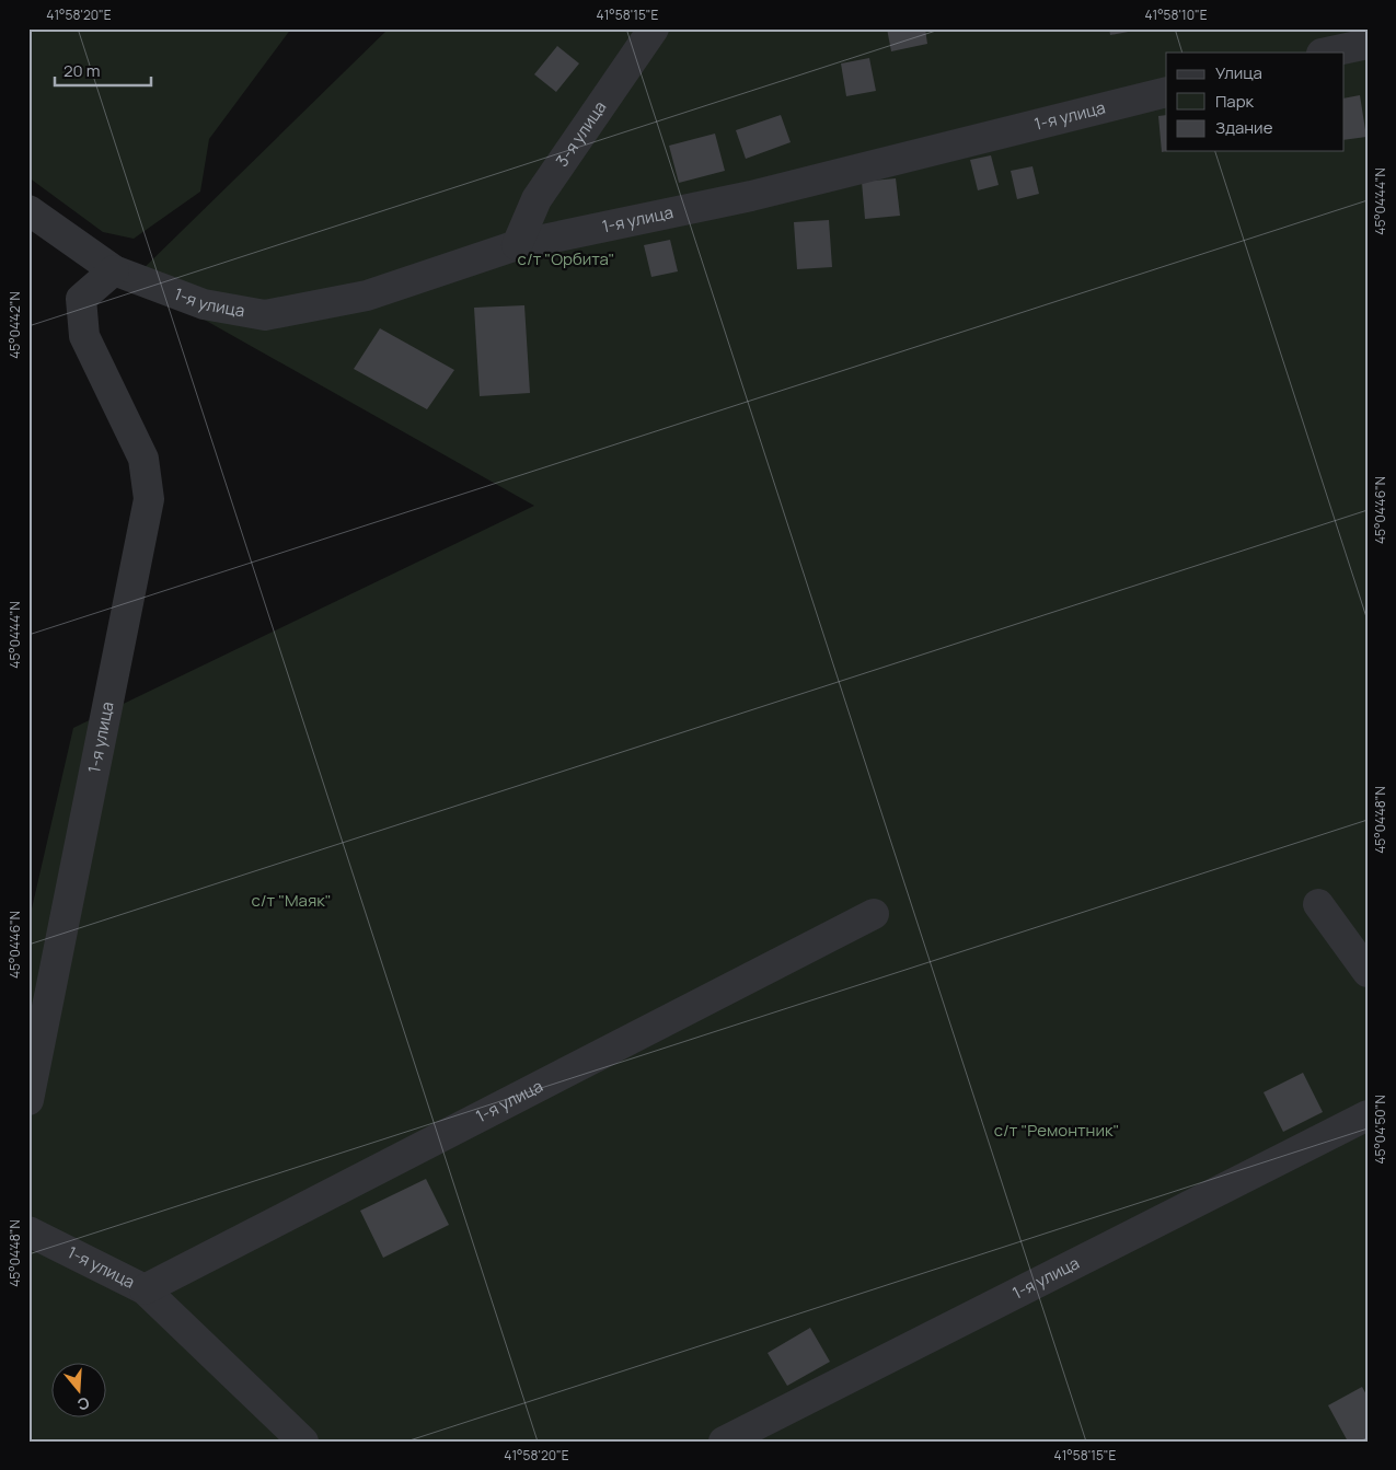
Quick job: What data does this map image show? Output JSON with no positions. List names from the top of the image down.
{
  "streets": {
    "street": ["1-я улица", "3-я улица"]
  },
  "crossings": [
    ["1-я улица", "3-я улица"]
  ],
  "parks": ["с/т \"Орбита\"", "с/т \"Маяк\"", "с/т \"Ремонтник\""],
  "legend": ["Улица", "Парк", "Здание"],
  "scale_bar": "20 m",
  "north": "bottom",
  "coordinates": [
    "41°58'20\"E",
    "41°58'15\"E",
    "41°58'10\"E",
    "45°04'44\"N",
    "45°04'42\"N",
    "45°04'46\"N",
    "45°04'48\"N",
    "45°04'50\"N"
  ]
}
